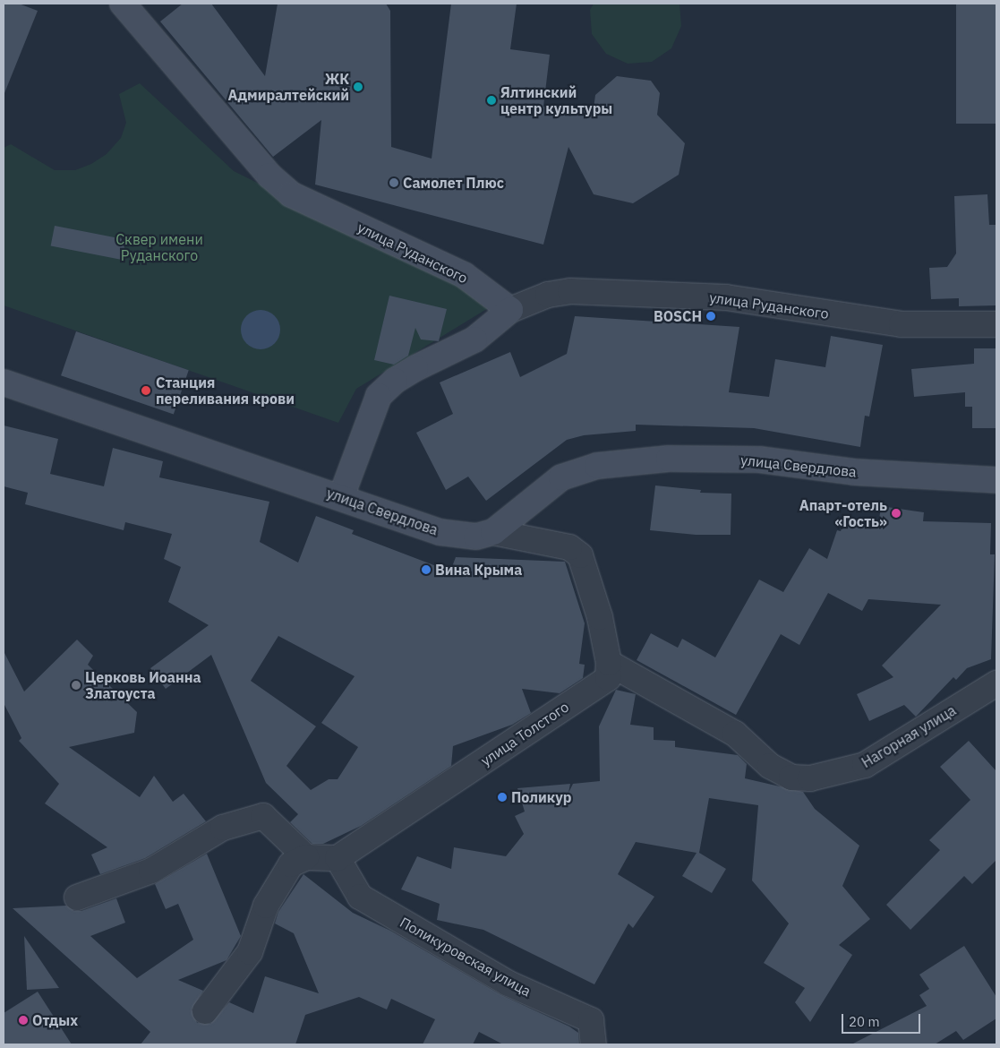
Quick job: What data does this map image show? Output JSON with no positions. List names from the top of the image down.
{
  "streets": {
    "main road": ["улица Руданского", "улица Свердлова"],
    "street": ["улица Толстого", "Нагорная улица", "Поликуровская улица"]
  },
  "crossings": [
    ["улица Толстого", "Нагорная улица"],
    ["улица Толстого", "Поликуровская улица"]
  ],
  "parks": ["Сквер имени Руданского"],
  "places": [
    "ЖК Адмиралтейский",
    "Ялтинский центр культуры",
    "Самолет Плюс",
    "BOSCH",
    "Станция переливания крови",
    "Апарт-отель «Гость»",
    "Вина Крыма",
    "Церковь Иоанна Златоуста",
    "Поликур",
    "Отдых"
  ],
  "scale_bar": "20 m"
}
